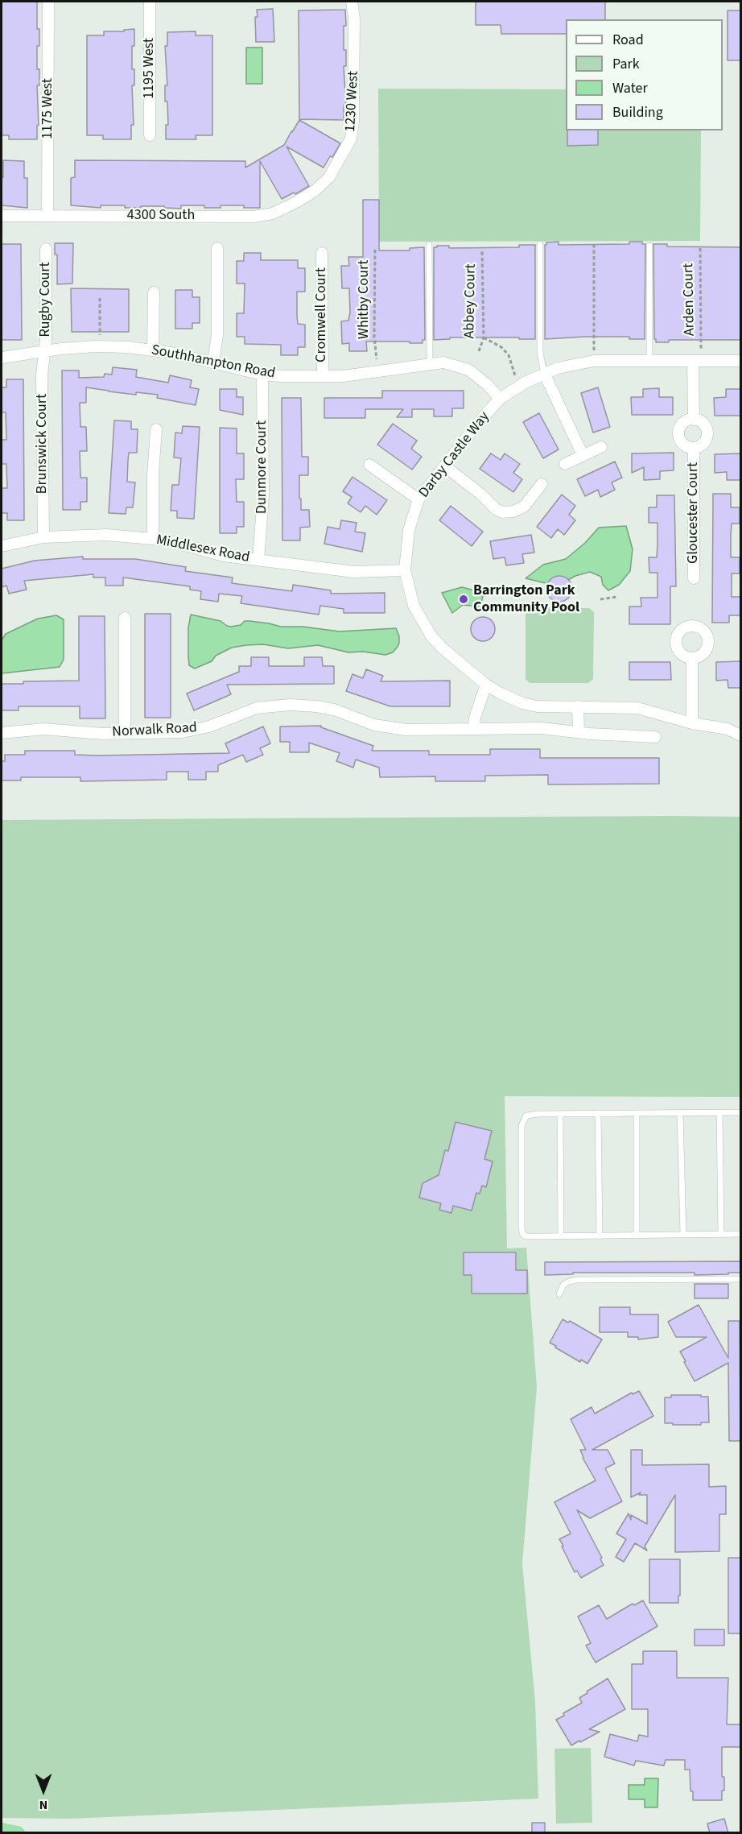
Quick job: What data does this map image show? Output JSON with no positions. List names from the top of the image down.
{
  "streets": {
    "street": [
      "1195 West",
      "1230 West",
      "1175 West",
      "4300 South",
      "Rugby Court",
      "Cromwell Court",
      "Southhampton Road",
      "Brunswick Court",
      "Darby Castle Way",
      "Dunmore Court",
      "Gloucester Court",
      "Middlesex Road",
      "Norwalk Road"
    ],
    "path": ["Whitby Court", "Arden Court", "Abbey Court"]
  },
  "crossings": [
    ["1230 West", "4300 South"],
    ["1175 West", "4300 South"],
    ["Rugby Court", "Southhampton Road"],
    ["Rugby Court", "Brunswick Court"],
    ["Cromwell Court", "Southhampton Road"],
    ["Southhampton Road", "Brunswick Court"],
    ["Southhampton Road", "Darby Castle Way"],
    ["Southhampton Road", "Dunmore Court"],
    ["Brunswick Court", "Middlesex Road"],
    ["Darby Castle Way", "Middlesex Road"],
    ["Dunmore Court", "Middlesex Road"]
  ],
  "places": ["Barrington Park Community Pool"],
  "legend": [
    "Road",
    "Park",
    "Water",
    "Building"
  ],
  "north": "bottom"
}
